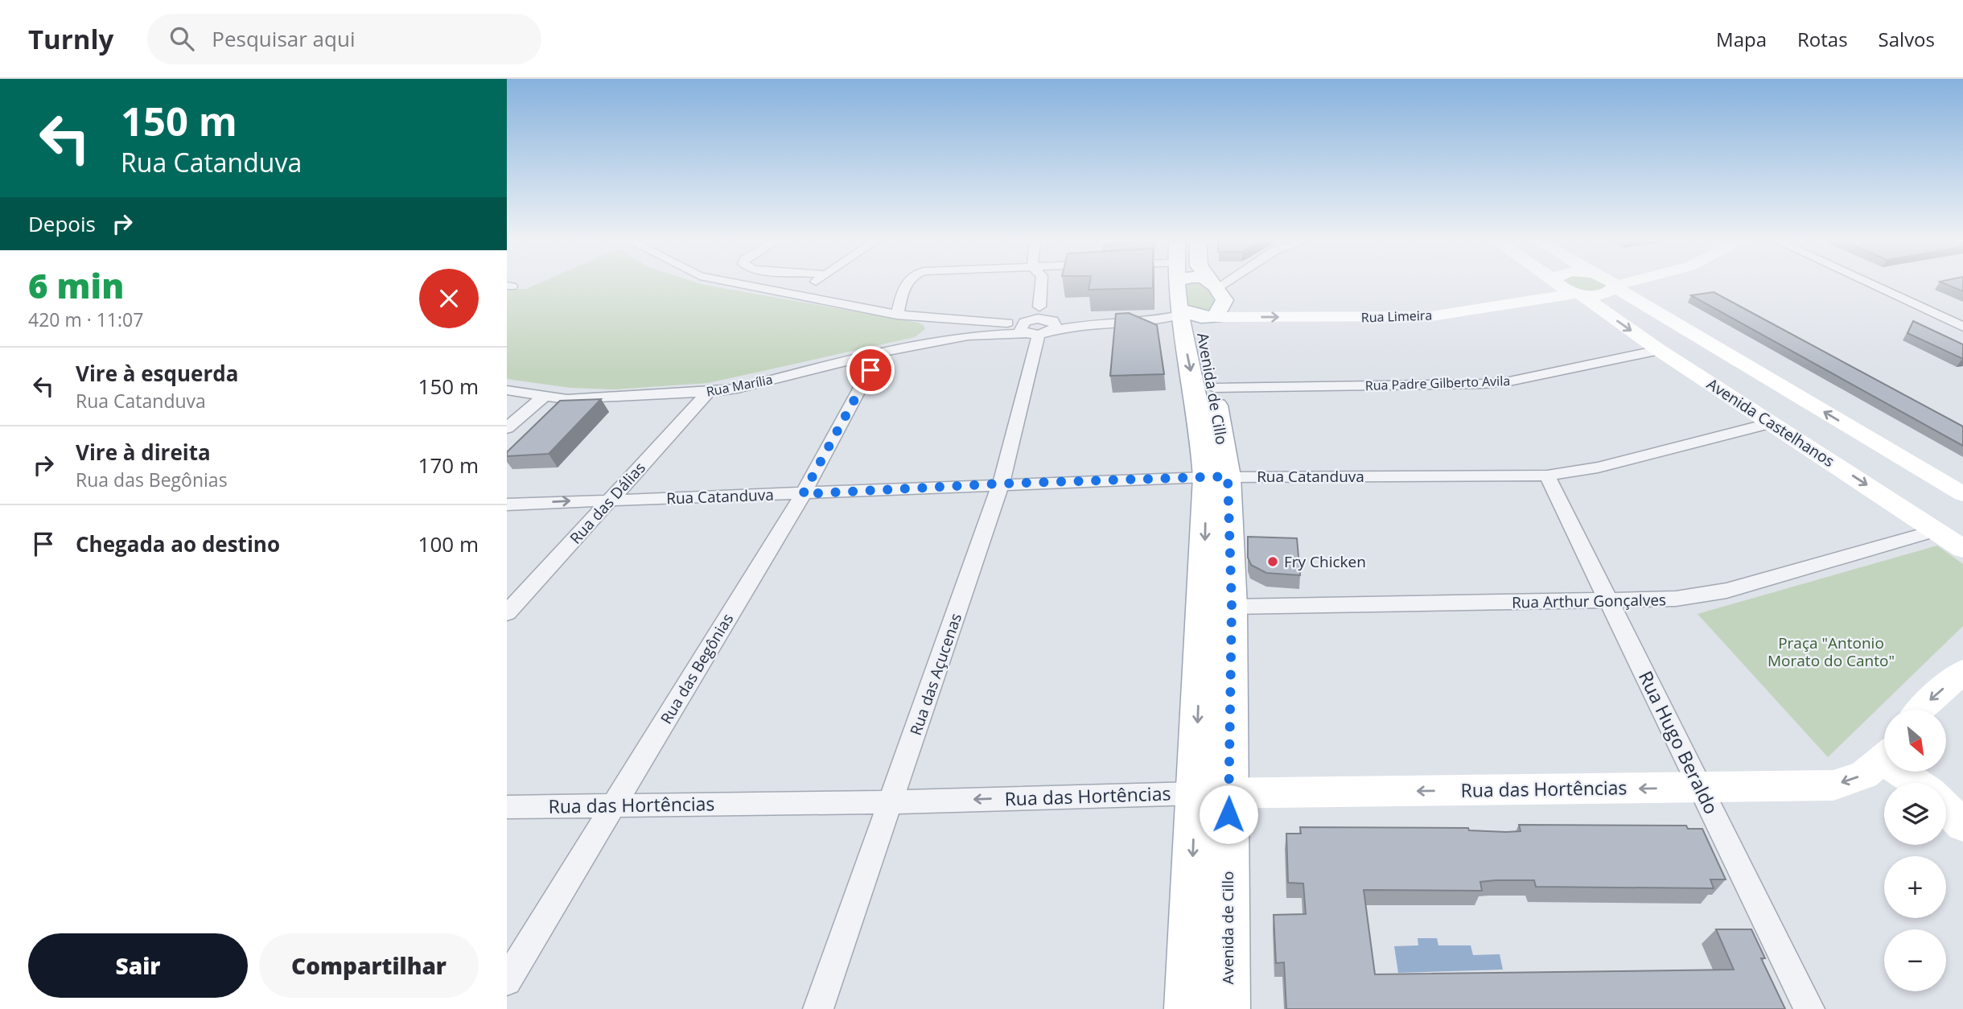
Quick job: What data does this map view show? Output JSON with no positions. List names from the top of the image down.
{
  "streets": {
    "main road": ["Avenida de Cillo"],
    "street": [
      "Rua Limeira",
      "Rua Padre Gilberto Avila",
      "Rua Marília",
      "Avenida Castelhanos",
      "Rua Catanduva",
      "Rua das Dálias",
      "Rua Arthur Gonçalves",
      "Rua das Begônias",
      "Rua das Açucenas",
      "Rua Hugo Beraldo",
      "Rua das Hortências"
    ]
  },
  "crossings": [
    ["Rua Limeira", "Avenida de Cillo"],
    ["Rua Limeira", "Avenida Castelhanos"],
    ["Rua Padre Gilberto Avila", "Avenida de Cillo"],
    ["Rua Padre Gilberto Avila", "Avenida Castelhanos"],
    ["Rua Marília", "Rua das Dálias"],
    ["Rua Marília", "Rua das Begônias"],
    ["Rua Marília", "Rua das Açucenas"],
    ["Avenida de Cillo", "Rua Catanduva"],
    ["Avenida de Cillo", "Rua Arthur Gonçalves"],
    ["Avenida de Cillo", "Rua das Hortências"],
    ["Avenida Castelhanos", "Rua Catanduva"],
    ["Avenida Castelhanos", "Rua Arthur Gonçalves"],
    ["Rua Catanduva", "Rua das Dálias"],
    ["Rua Catanduva", "Rua das Begônias"],
    ["Rua Catanduva", "Rua das Açucenas"],
    ["Rua Catanduva", "Rua Hugo Beraldo"],
    ["Rua Arthur Gonçalves", "Rua Hugo Beraldo"],
    ["Rua das Begônias", "Rua das Hortências"],
    ["Rua das Açucenas", "Rua das Hortências"],
    ["Rua Hugo Beraldo", "Rua das Hortências"]
  ],
  "one_way": ["Rua das Hortências"],
  "parks": ["Praça \"Antonio Morato do Canto\""],
  "places": ["Fry Chicken"],
  "north": "bottom right",
  "page": {
    "header": "Turnly",
    "search": "Pesquisar aqui",
    "nav": ["Mapa", "Rotas", "Salvos"],
    "turn": ["150 m", "Rua Catanduva"],
    "then": "Depois",
    "heading": ["6 min", "420 m · 11:07"],
    "list": [
      {
        "name": "Vire à esquerda",
        "note": "Rua Catanduva",
        "value": "150 m"
      },
      {
        "name": "Vire à direita",
        "note": "Rua das Begônias",
        "value": "170 m"
      },
      {
        "name": "Chegada ao destino",
        "value": "100 m"
      }
    ],
    "map_buttons": ["+", "−"],
    "buttons": ["Sair", "Compartilhar"]
  }
}
